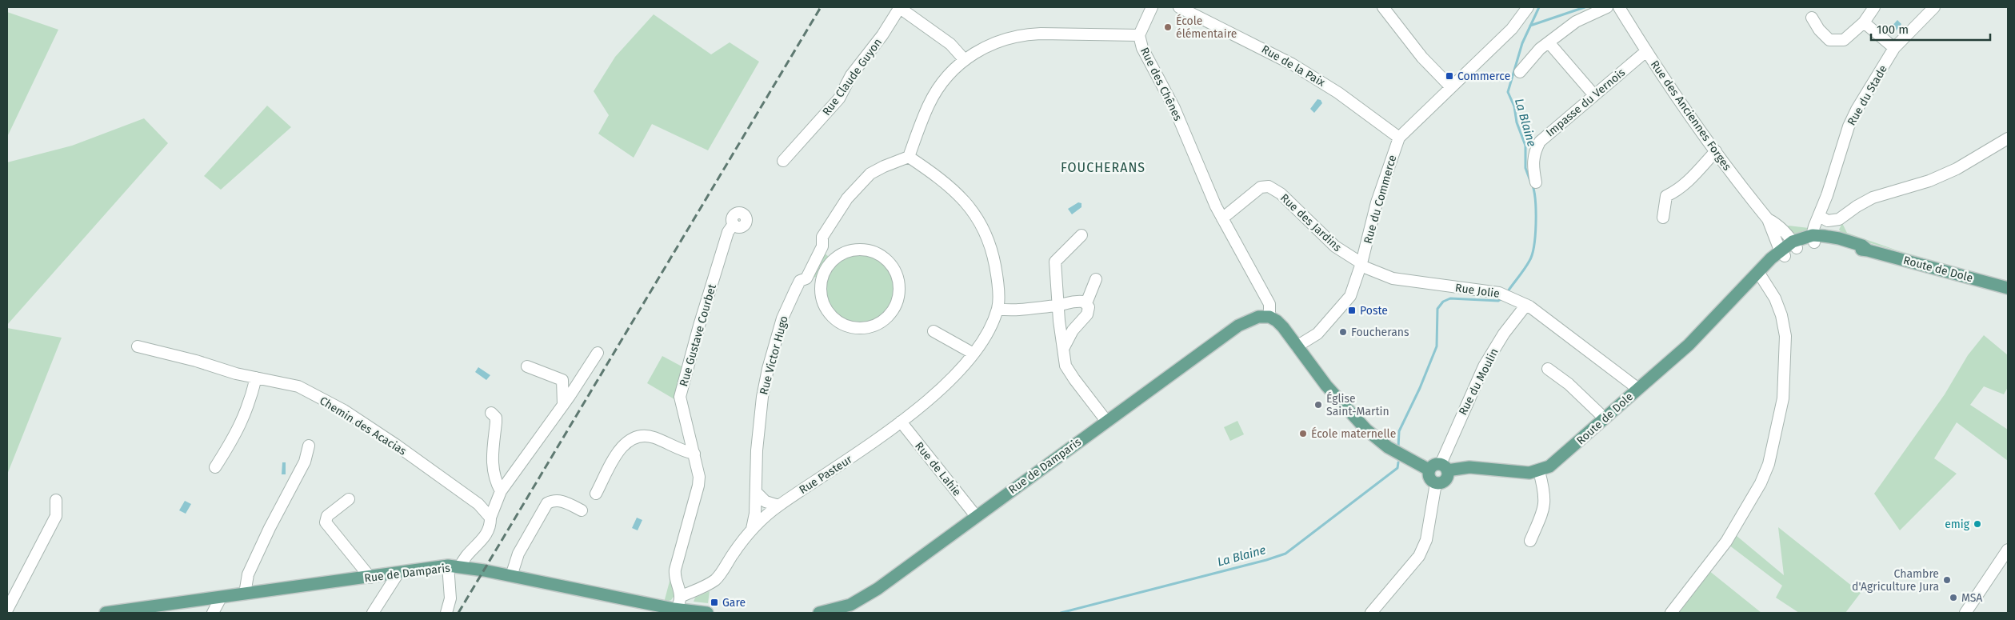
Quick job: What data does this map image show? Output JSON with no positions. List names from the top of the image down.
{
  "streets": {
    "main road": ["Route de Dole", "Rue de Damparis"],
    "street": [
      "Rue de la Paix",
      "Rue Claude Guyon",
      "Rue des Chênes",
      "Rue du Stade",
      "Impasse du Vernois",
      "Rue des Anciennes Forges",
      "Rue du Commerce",
      "Rue des Jardins",
      "Rue Jolie",
      "Rue Gustave Courbet",
      "Rue Victor Hugo",
      "Rue du Moulin",
      "Chemin des Acacias",
      "Rue de Lahie",
      "Rue Pasteur"
    ]
  },
  "crossings": [
    ["Rue de la Paix", "Rue du Commerce"],
    ["Rue des Chênes", "Rue des Jardins"],
    ["Rue des Chênes", "Rue Victor Hugo"],
    ["Rue des Chênes", "Rue de Damparis"],
    ["Rue des Chênes", "Rue Pasteur"],
    ["Rue du Stade", "Route de Dole"],
    ["Impasse du Vernois", "Rue des Anciennes Forges"],
    ["Rue des Anciennes Forges", "Route de Dole"],
    ["Rue du Commerce", "Rue des Jardins"],
    ["Rue du Commerce", "Rue Jolie"],
    ["Rue des Jardins", "Rue Jolie"],
    ["Route de Dole", "Rue Jolie"],
    ["Route de Dole", "Rue du Moulin"],
    ["Rue Jolie", "Rue du Moulin"],
    ["Rue Gustave Courbet", "Rue Pasteur"],
    ["Rue Victor Hugo", "Rue Pasteur"],
    ["Rue de Damparis", "Rue de Lahie"],
    ["Rue de Lahie", "Rue Pasteur"]
  ],
  "districts": ["FOUCHERANS"],
  "water": ["La Blaine"],
  "places": {
    "other": [
      "École élémentaire",
      "Foucherans",
      "Église Saint-Martin",
      "École maternelle",
      "emig",
      "Chambre d'Agriculture Jura",
      "MSA"
    ],
    "transit": ["Commerce", "Poste", "Gare"]
  },
  "scale_bar": "100 m"
}
